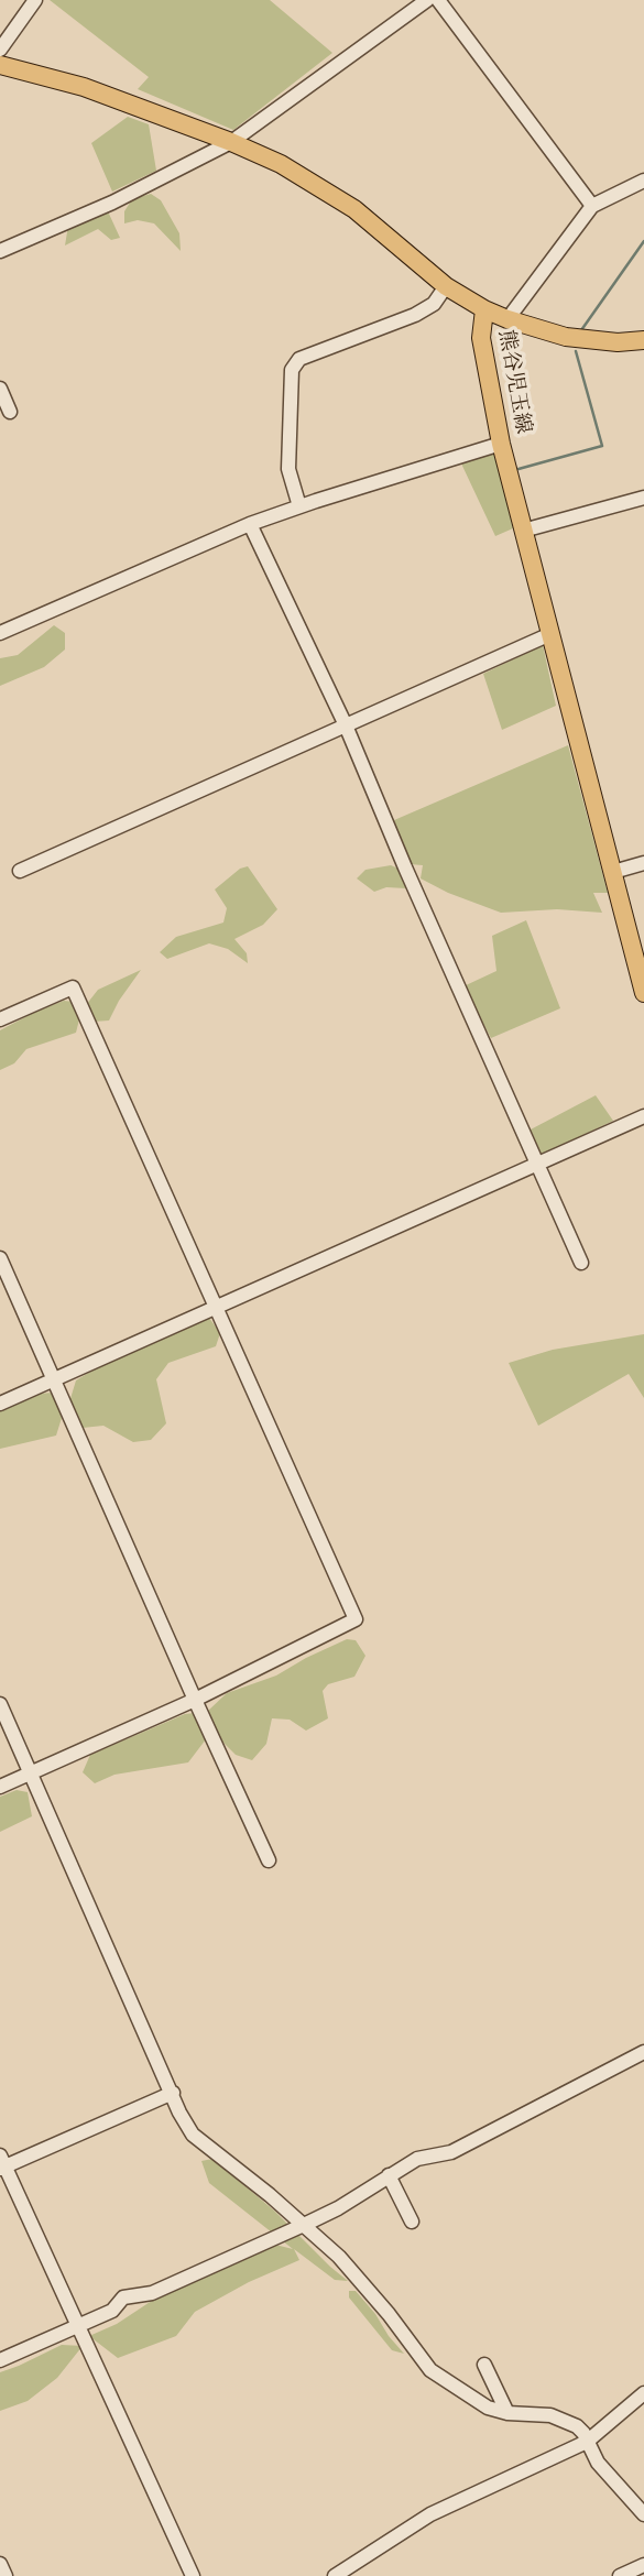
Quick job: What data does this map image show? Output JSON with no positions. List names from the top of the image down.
{
  "streets": {
    "main road": ["熊谷児玉線"]
  }
}
